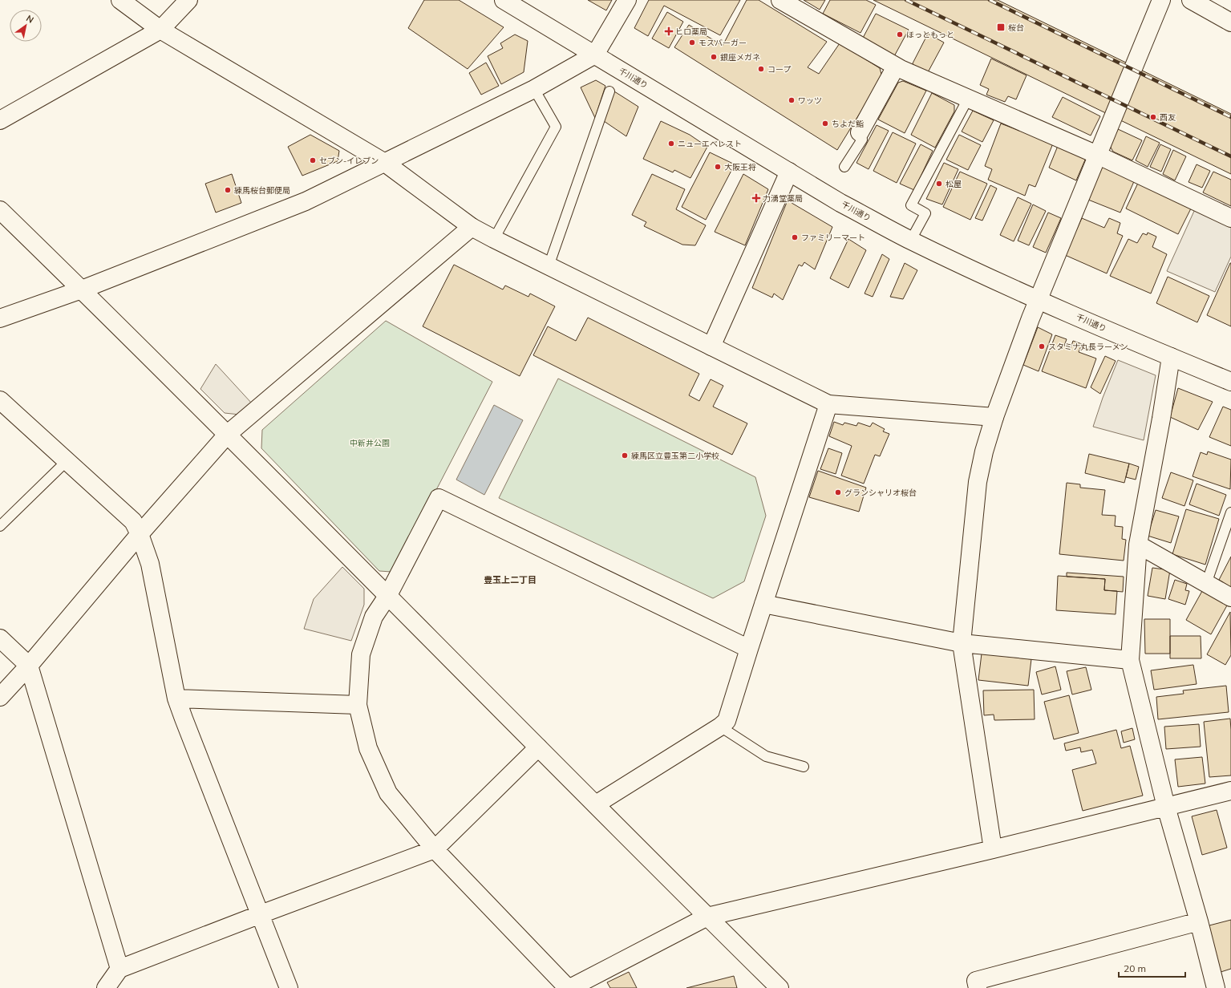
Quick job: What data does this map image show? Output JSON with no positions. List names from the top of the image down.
{
  "streets": {
    "street": ["千川通り"]
  },
  "districts": ["豊玉上二丁目"],
  "parks": ["中新井公園"],
  "places": {
    "transit": ["桜台"],
    "health": ["ヒロ薬局", "力湧堂薬局"],
    "other": [
      "ほっともっと",
      "モスバーガー",
      "銀座メガネ",
      "コープ",
      "ワッツ",
      "西友",
      "ちよだ鮨",
      "ニューエベレスト",
      "セブン-イレブン",
      "大阪王将",
      "松屋",
      "練馬桜台郵便局",
      "ファミリーマート",
      "スタミナ丸長ラーメン",
      "練馬区立豊玉第二小学校",
      "グランシャリオ桜台"
    ]
  },
  "scale_bar": "20 m",
  "north": "top right"
}
